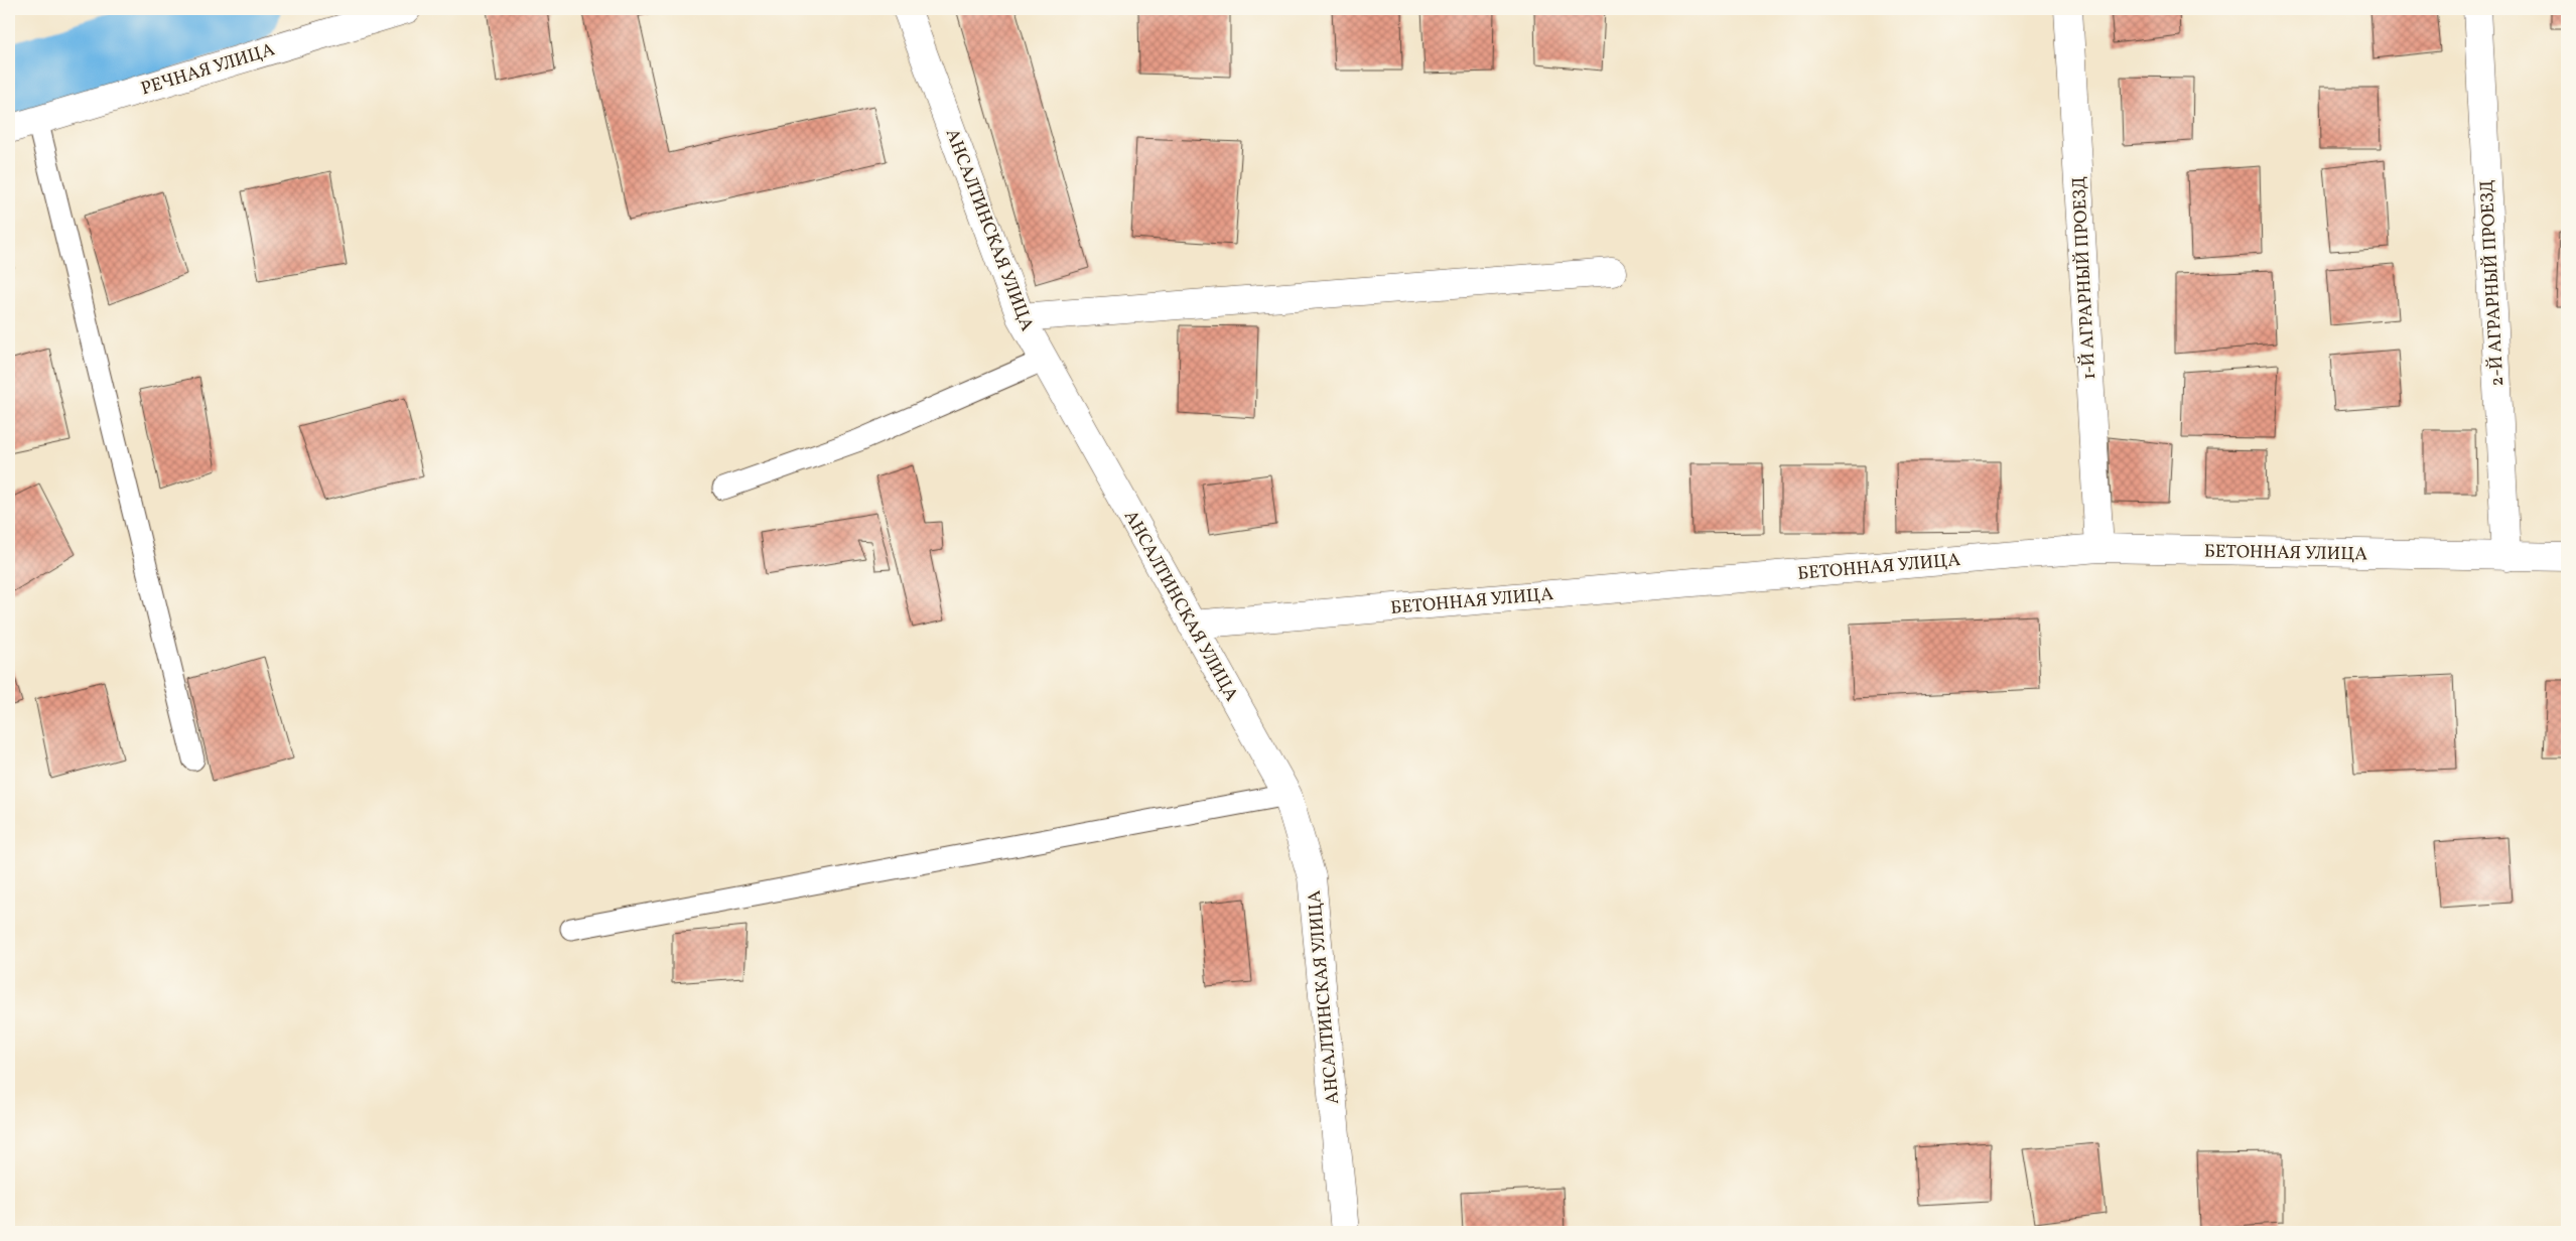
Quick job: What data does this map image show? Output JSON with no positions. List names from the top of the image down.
{
  "streets": {
    "street": [
      "РЕЧНАЯ УЛИЦА",
      "АНСАЛТИНСКАЯ УЛИЦА",
      "1-Й АГРАРНЫЙ ПРОЕЗД",
      "2-Й АГРАРНЫЙ ПРОЕЗД",
      "БЕТОННАЯ УЛИЦА"
    ]
  },
  "crossings": [
    ["АНСАЛТИНСКАЯ УЛИЦА", "БЕТОННАЯ УЛИЦА"],
    ["1-Й АГРАРНЫЙ ПРОЕЗД", "БЕТОННАЯ УЛИЦА"],
    ["2-Й АГРАРНЫЙ ПРОЕЗД", "БЕТОННАЯ УЛИЦА"]
  ]
}
